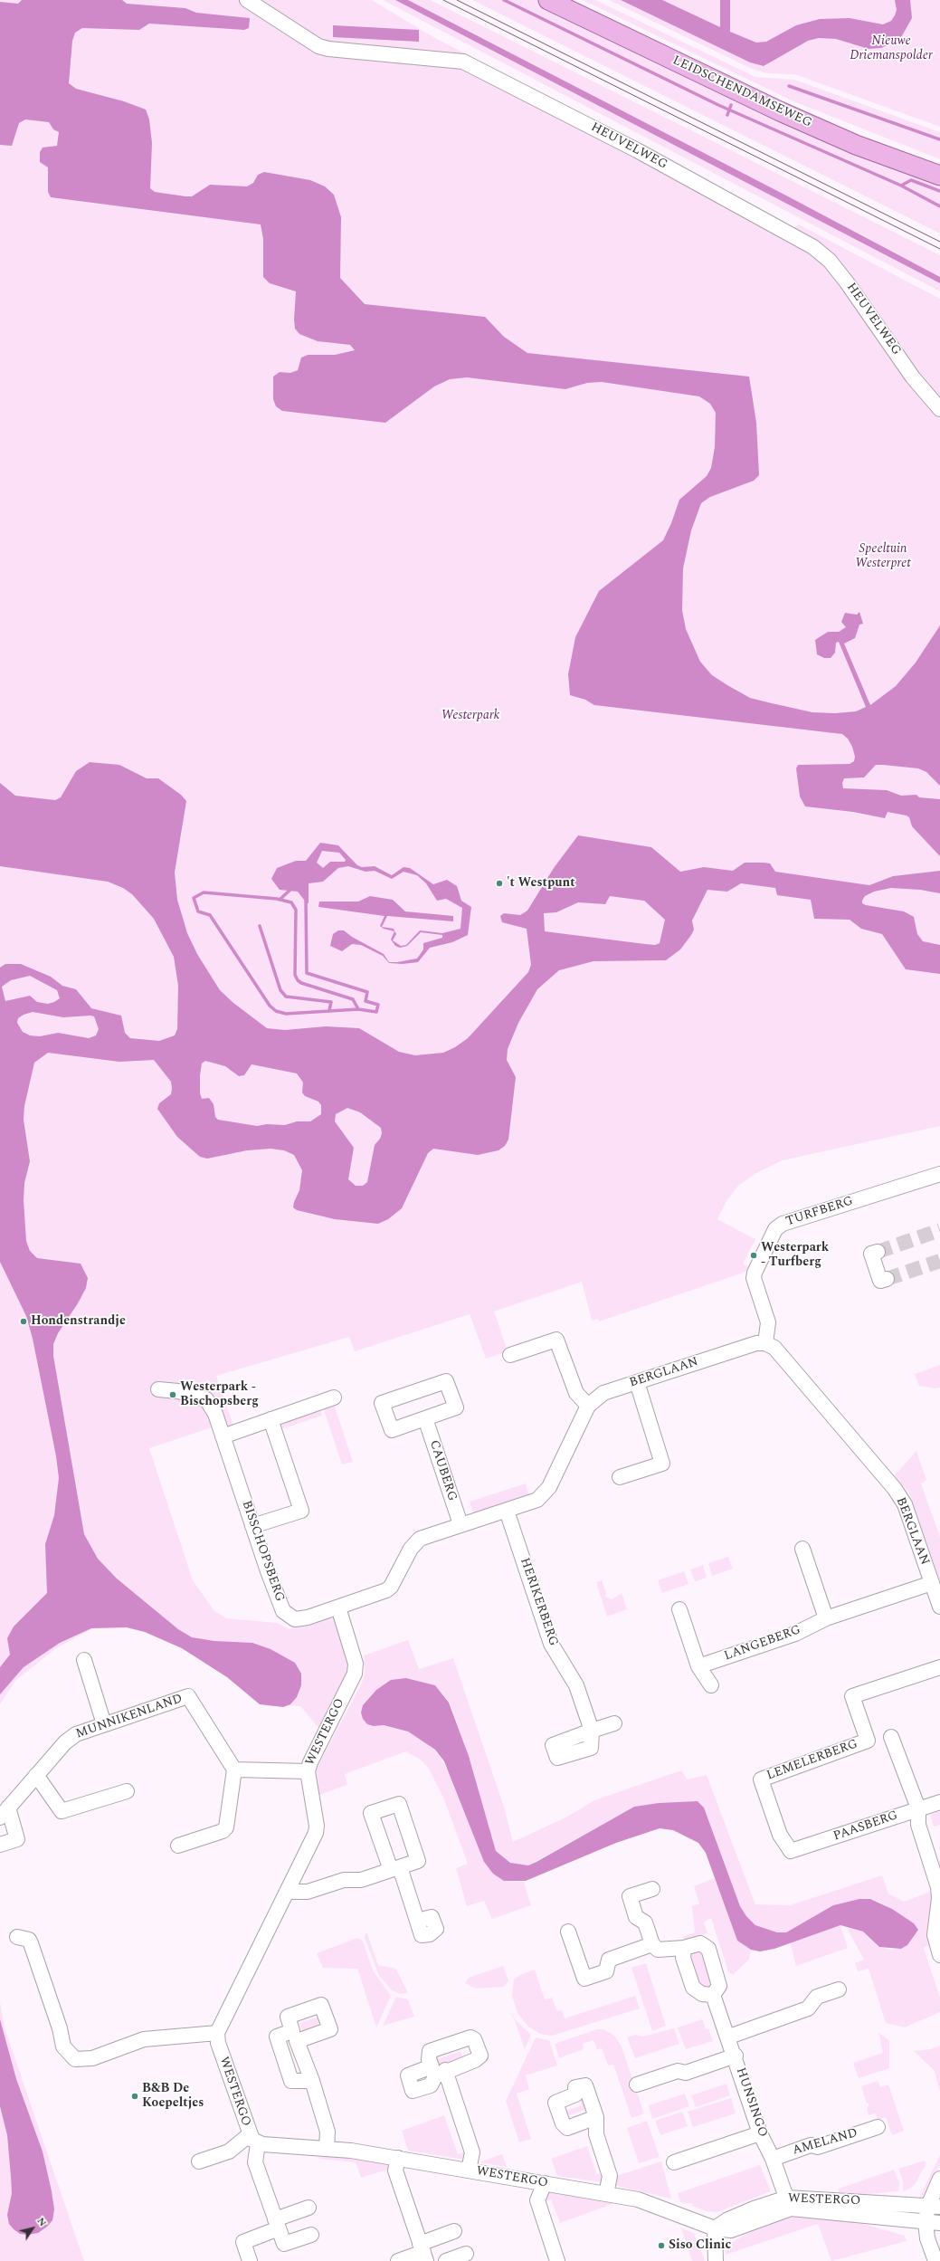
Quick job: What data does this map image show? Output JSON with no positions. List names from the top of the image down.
{
  "streets": {
    "main road": ["LEIDSCHENDAMSEWEG"],
    "street": [
      "HEUVELWEG",
      "TURFBERG",
      "BERGLAAN",
      "CAUBERG",
      "BISSCHOPSBERG",
      "HERIKERBERG",
      "LANGEBERG",
      "MUNNIKENLAND",
      "WESTERGO",
      "LEMELERBERG",
      "PAASBERG",
      "HUNSINGO",
      "AMELAND"
    ]
  },
  "crossings": [
    ["TURFBERG", "BERGLAAN"],
    ["BERGLAAN", "CAUBERG"],
    ["BERGLAAN", "BISSCHOPSBERG"],
    ["BERGLAAN", "HERIKERBERG"],
    ["BERGLAAN", "LANGEBERG"],
    ["BERGLAAN", "WESTERGO"],
    ["BISSCHOPSBERG", "WESTERGO"],
    ["WESTERGO", "HUNSINGO"],
    ["LEMELERBERG", "PAASBERG"],
    ["HUNSINGO", "AMELAND"]
  ],
  "parks": ["Nieuwe Driemanspolder", "Speeltuin Westerpret", "Westerpark"],
  "places": [
    "'t Westpunt",
    "Westerpark - Turfberg",
    "Hondenstrandje",
    "Westerpark - Bischopsberg",
    "B&B De Koepeltjes",
    "Siso Clinic"
  ],
  "north": "top right"
}
